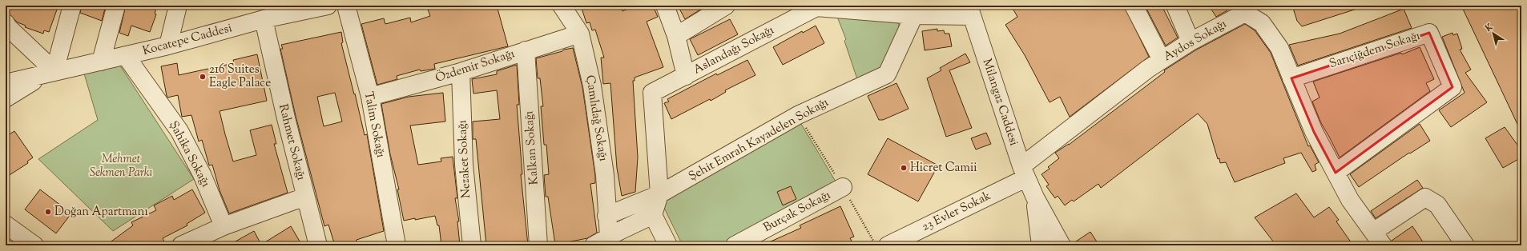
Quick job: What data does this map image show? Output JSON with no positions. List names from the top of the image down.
{
  "streets": {
    "street": [
      "Kocatepe Caddesi",
      "Aydos Sokağı",
      "Aslandağı Sokağı",
      "Sarıçiğdem Sokağı",
      "Özdemir Sokağı",
      "Milangaz Caddesi",
      "Çamlıdağ Sokağı",
      "Talim Sokağı",
      "Şehit Emrah Kayadelen Sokağı",
      "Rahmet Sokağı",
      "Kalkan Sokağı",
      "Şahika Sokağı",
      "Nezaket Sokağı",
      "Burçak Sokağı",
      "23 Evler Sokak"
    ]
  },
  "crossings": [
    ["Kocatepe Caddesi", "Rahmet Sokağı"],
    ["Kocatepe Caddesi", "Şahika Sokağı"],
    ["Aydos Sokağı", "Sarıçiğdem Sokağı"],
    ["Aydos Sokağı", "Milangaz Caddesi"],
    ["Aydos Sokağı", "23 Evler Sokak"],
    ["Aslandağı Sokağı", "Milangaz Caddesi"],
    ["Aslandağı Sokağı", "Şehit Emrah Kayadelen Sokağı"],
    ["Özdemir Sokağı", "Çamlıdağ Sokağı"],
    ["Özdemir Sokağı", "Talim Sokağı"],
    ["Özdemir Sokağı", "Kalkan Sokağı"],
    ["Özdemir Sokağı", "Nezaket Sokağı"],
    ["Milangaz Caddesi", "23 Evler Sokak"],
    ["Çamlıdağ Sokağı", "Şehit Emrah Kayadelen Sokağı"]
  ],
  "parks": ["Mehmet Sekmen Parkı"],
  "places": ["216 Suites Eagle Palace", "Hicret Camii", "Doğan Apartmanı"],
  "north": "top left"
}
